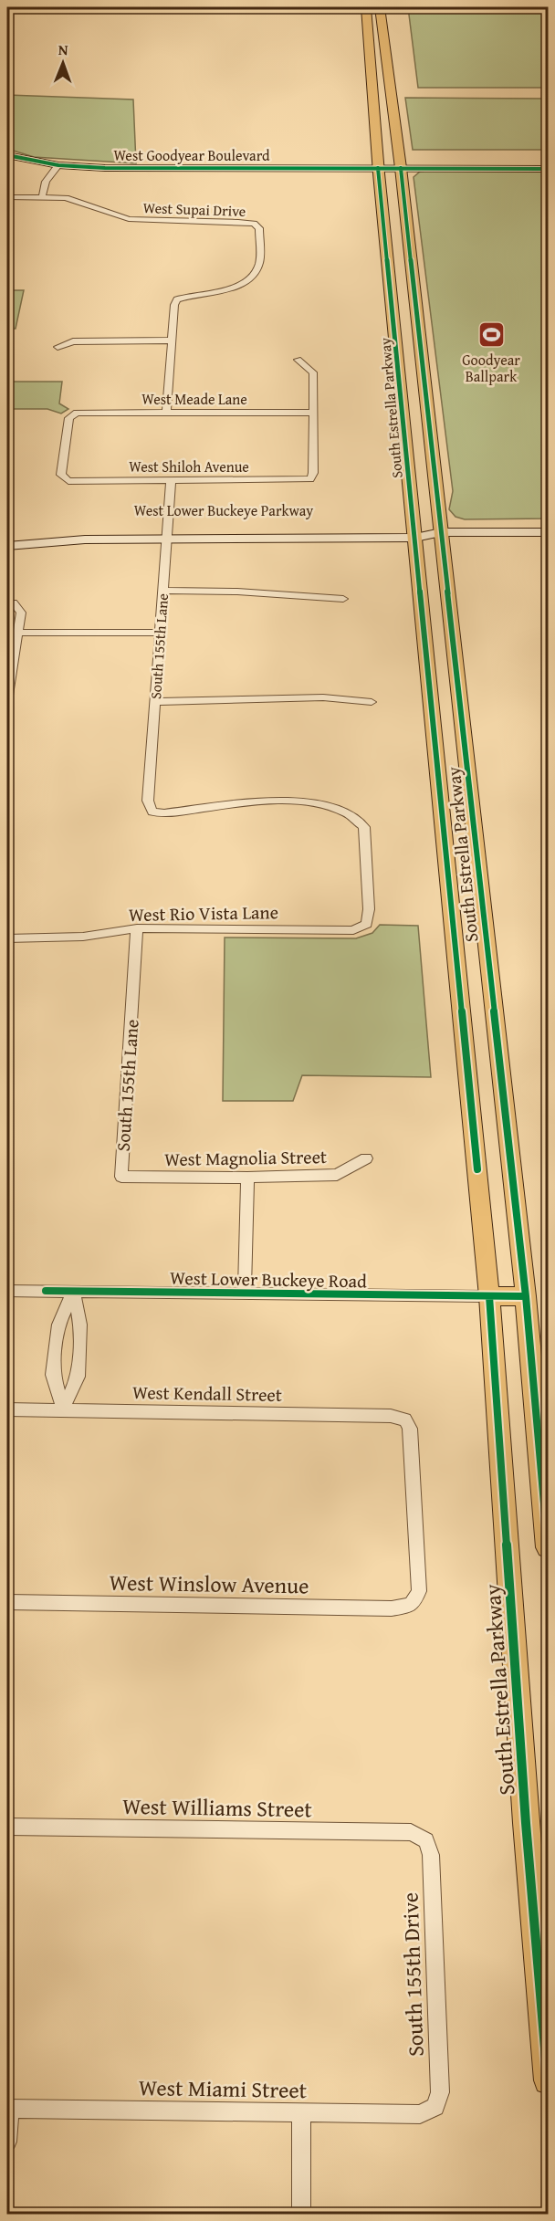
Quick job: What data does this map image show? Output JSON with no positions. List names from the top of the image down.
{
  "streets": {
    "main road": ["South Estrella Parkway"],
    "street": [
      "West Goodyear Boulevard",
      "West Supai Drive",
      "West Meade Lane",
      "West Shiloh Avenue",
      "West Lower Buckeye Parkway",
      "South 155th Lane",
      "West Rio Vista Lane",
      "West Magnolia Street",
      "West Lower Buckeye Road",
      "West Kendall Street",
      "West Winslow Avenue",
      "West Williams Street",
      "South 155th Drive",
      "West Miami Street"
    ]
  },
  "crossings": [
    ["West Goodyear Boulevard", "South Estrella Parkway"],
    ["West Meade Lane", "West Shiloh Avenue"],
    ["South Estrella Parkway", "West Lower Buckeye Parkway"],
    ["South Estrella Parkway", "West Lower Buckeye Road"],
    ["West Shiloh Avenue", "South 155th Lane"],
    ["West Lower Buckeye Parkway", "South 155th Lane"],
    ["South 155th Lane", "West Rio Vista Lane"],
    ["South 155th Lane", "West Magnolia Street"],
    ["West Kendall Street", "West Winslow Avenue"],
    ["West Williams Street", "South 155th Drive"],
    ["South 155th Drive", "West Miami Street"]
  ],
  "places": {
    "sports": ["Goodyear Ballpark"]
  },
  "north": "top"
}
